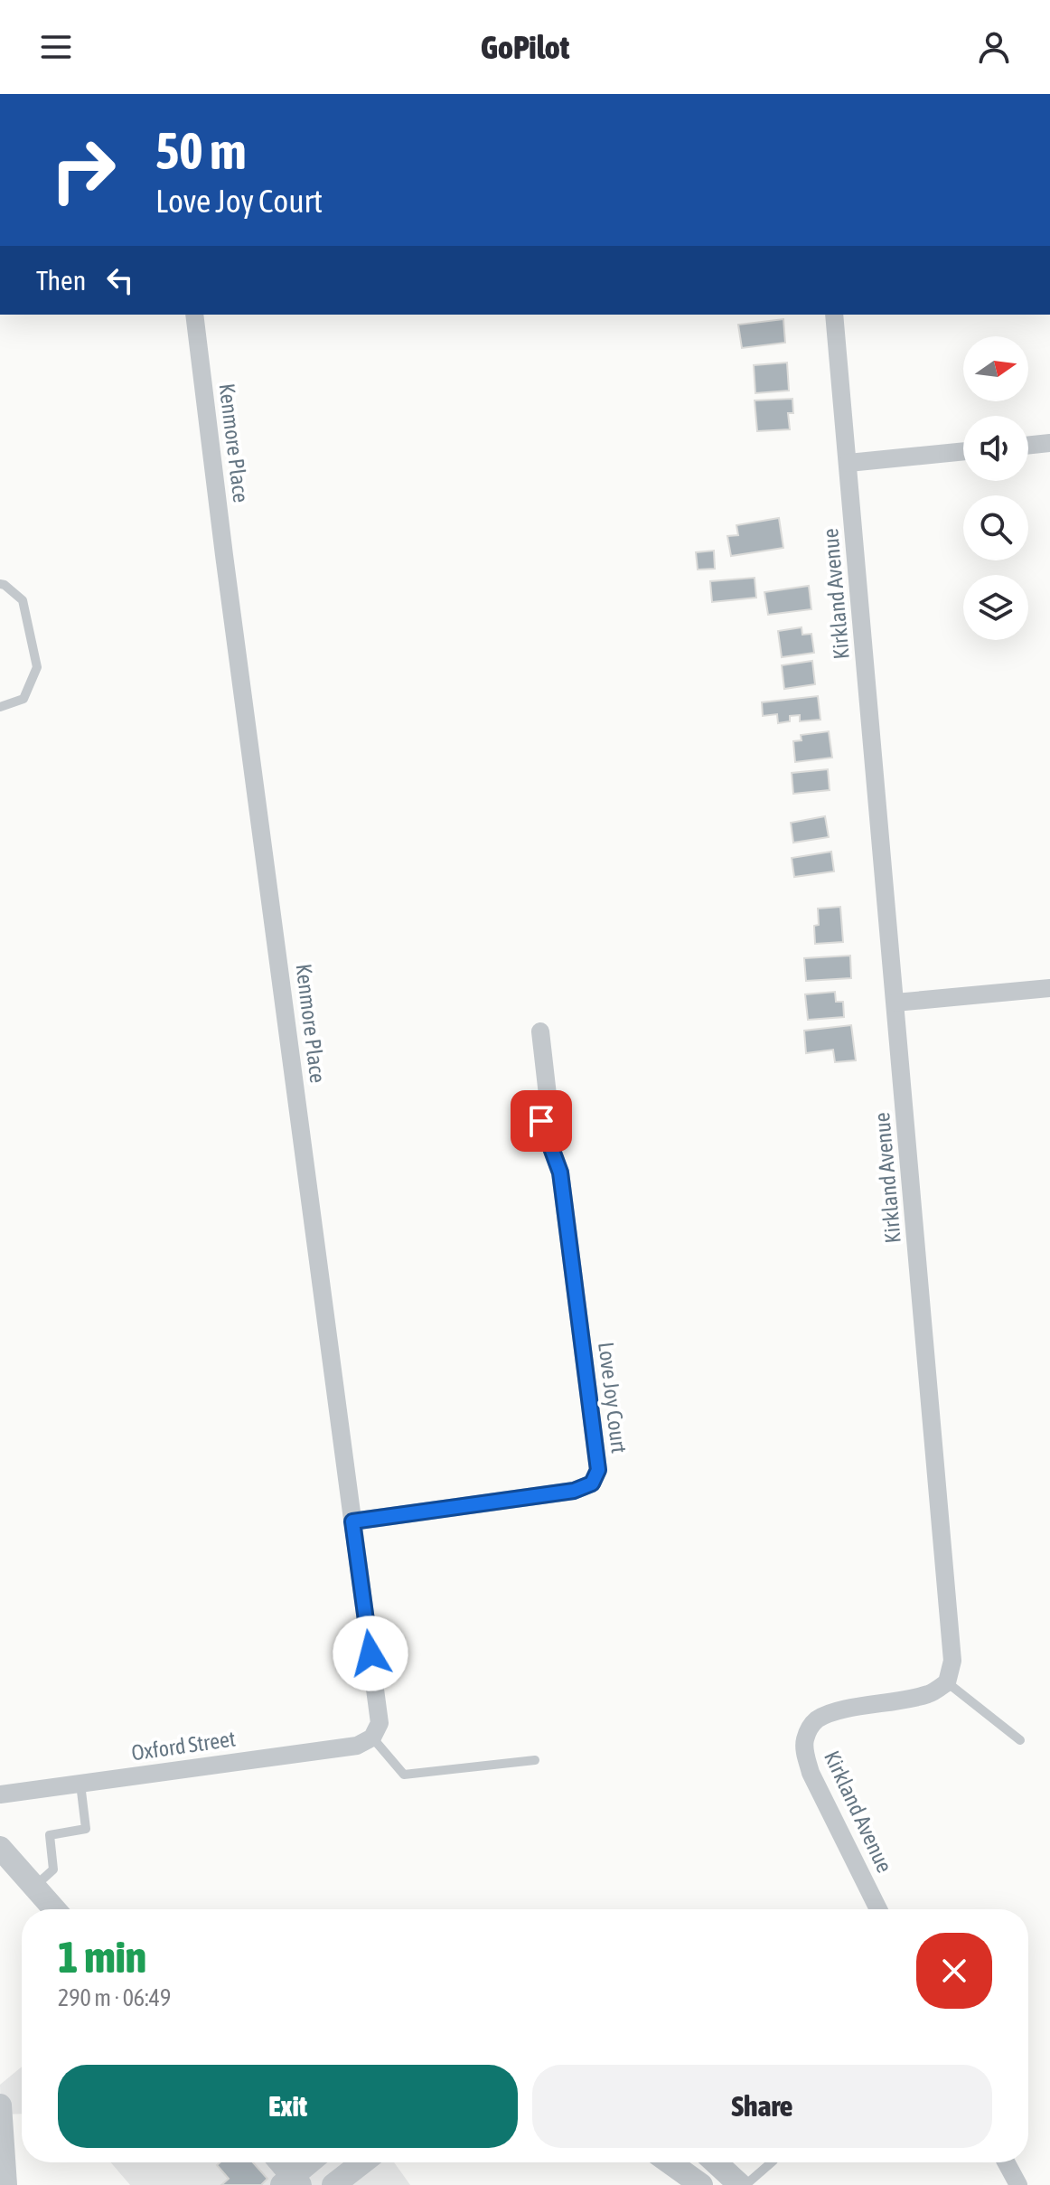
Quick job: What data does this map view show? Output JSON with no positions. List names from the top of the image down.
{
  "streets": {
    "street": [
      "Kenmore Place",
      "Kirkland Avenue",
      "Love Joy Court",
      "Oxford Street"
    ]
  },
  "crossings": [
    ["Kenmore Place", "Love Joy Court"],
    ["Kenmore Place", "Oxford Street"]
  ],
  "north": "right",
  "page": {
    "header": "GoPilot",
    "turn": ["50 m", "Love Joy Court"],
    "then": "Then",
    "heading": ["1 min", "290 m · 06:49"],
    "buttons": ["Exit", "Share"]
  }
}
